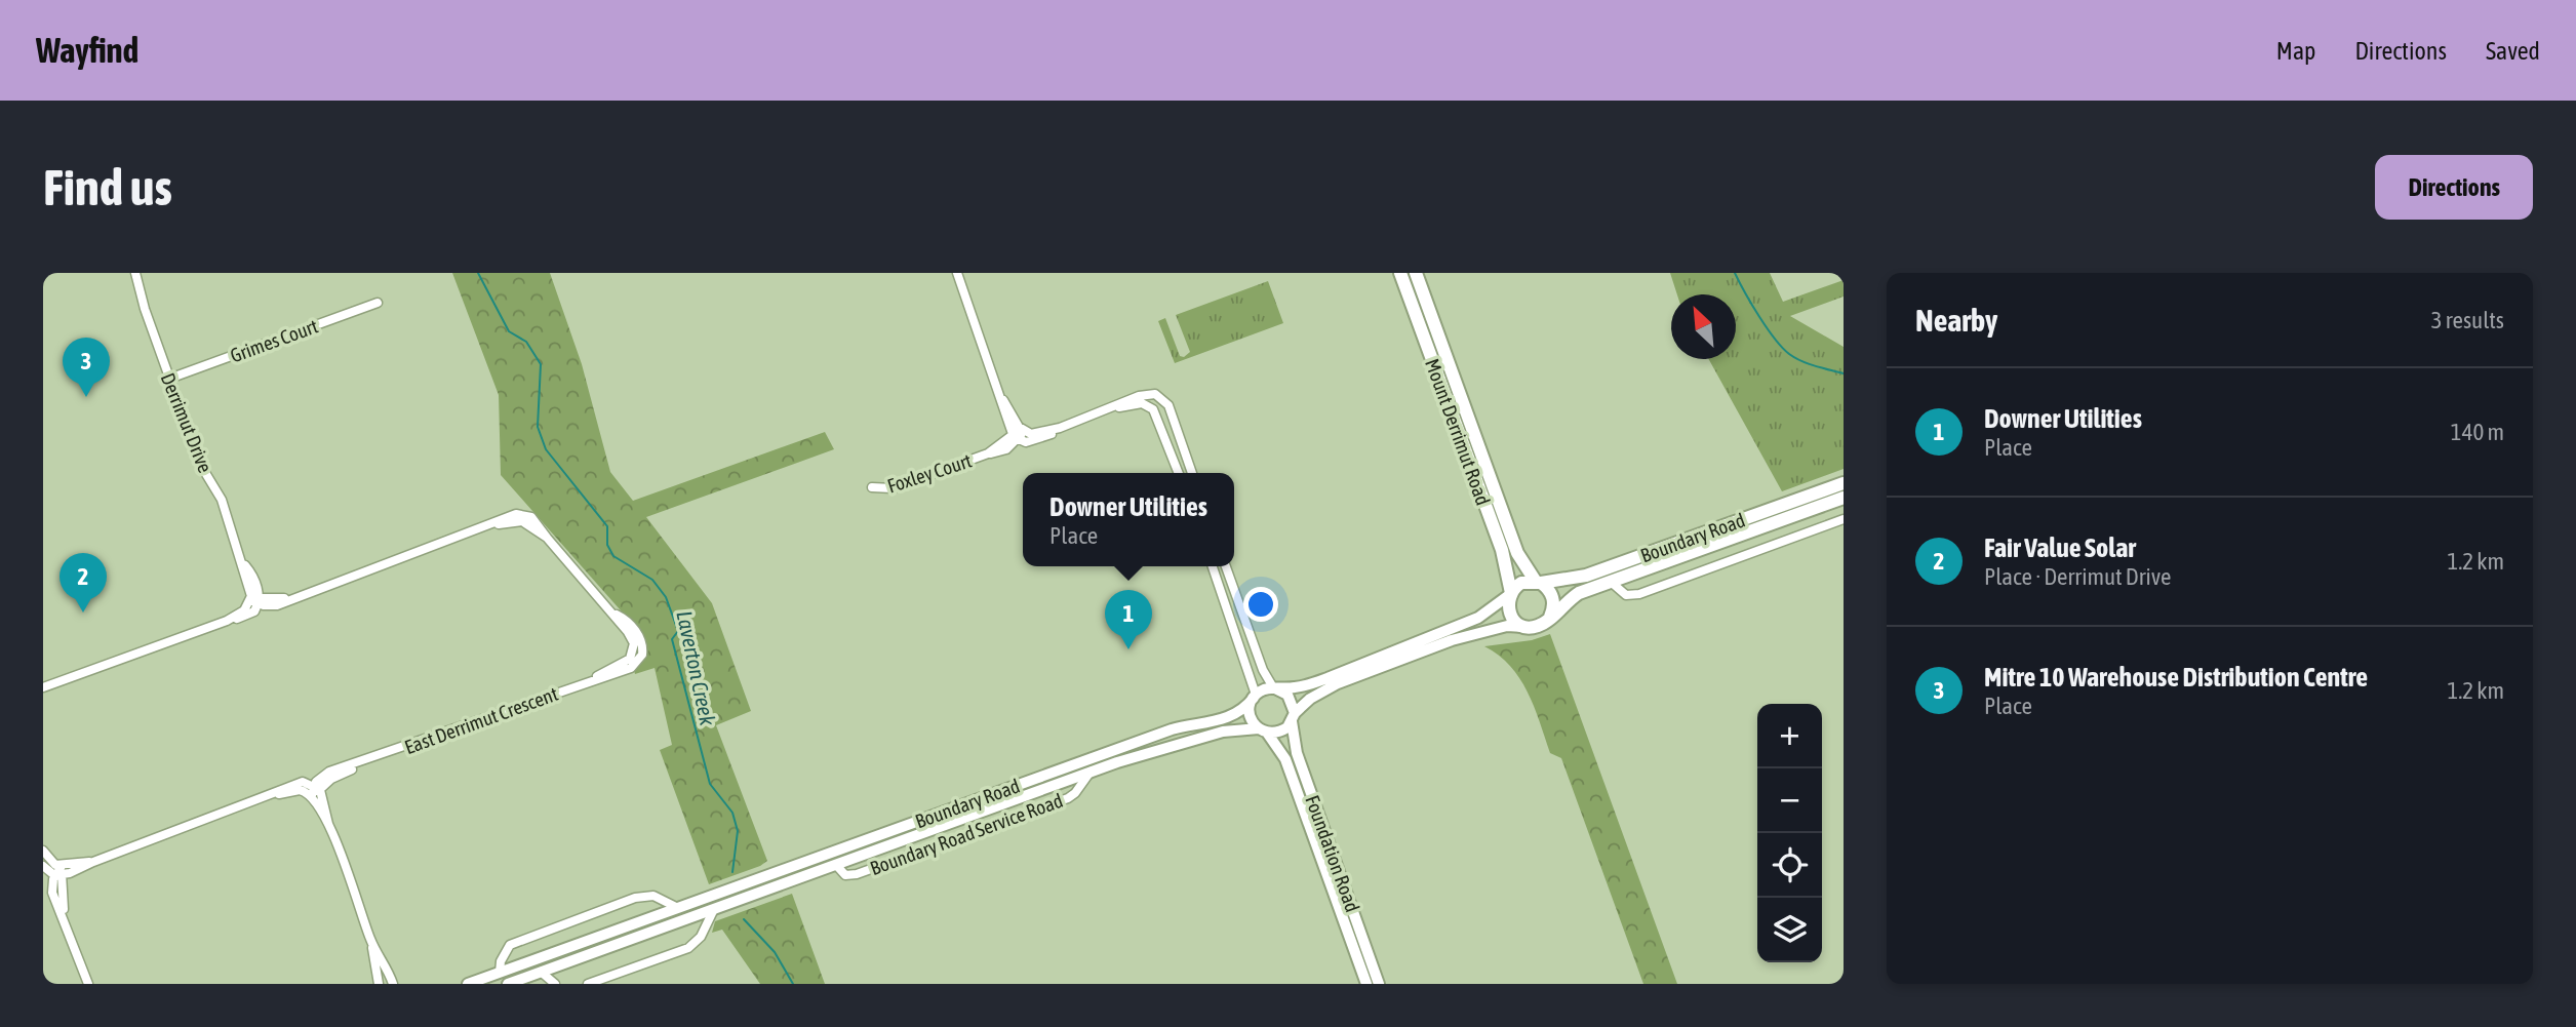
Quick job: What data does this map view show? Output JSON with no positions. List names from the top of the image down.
{
  "streets": {
    "main road": ["Mount Derrimut Road", "Boundary Road", "Foundation Road"],
    "street": [
      "Grimes Court",
      "Derrimut Drive",
      "Foxley Court",
      "East Derrimut Crescent",
      "Boundary Road Service Road"
    ]
  },
  "crossings": [
    ["Grimes Court", "Derrimut Drive"],
    ["Derrimut Drive", "East Derrimut Crescent"],
    ["Mount Derrimut Road", "Boundary Road"],
    ["Boundary Road", "Boundary Road Service Road"],
    ["Boundary Road", "Foundation Road"]
  ],
  "water": ["Laverton Creek"],
  "north": "top left",
  "page": {
    "header": "Wayfind",
    "nav": ["Map", "Directions", "Saved"],
    "buttons": "Directions",
    "title": "Find us",
    "heading": ["Nearby", "3 results"],
    "pins": ["3", "2", "1"],
    "list": [
      {
        "mark": "1",
        "name": "Downer Utilities",
        "note": "Place",
        "value": "140 m"
      },
      {
        "mark": "2",
        "name": "Fair Value Solar",
        "note": "Place · Derrimut Drive",
        "value": "1.2 km"
      },
      {
        "mark": "3",
        "name": "Mitre 10 Warehouse Distribution Centre",
        "note": "Place",
        "value": "1.2 km"
      }
    ],
    "popup": ["Downer Utilities", "Place"],
    "map_buttons": ["+", "−"]
  }
}
